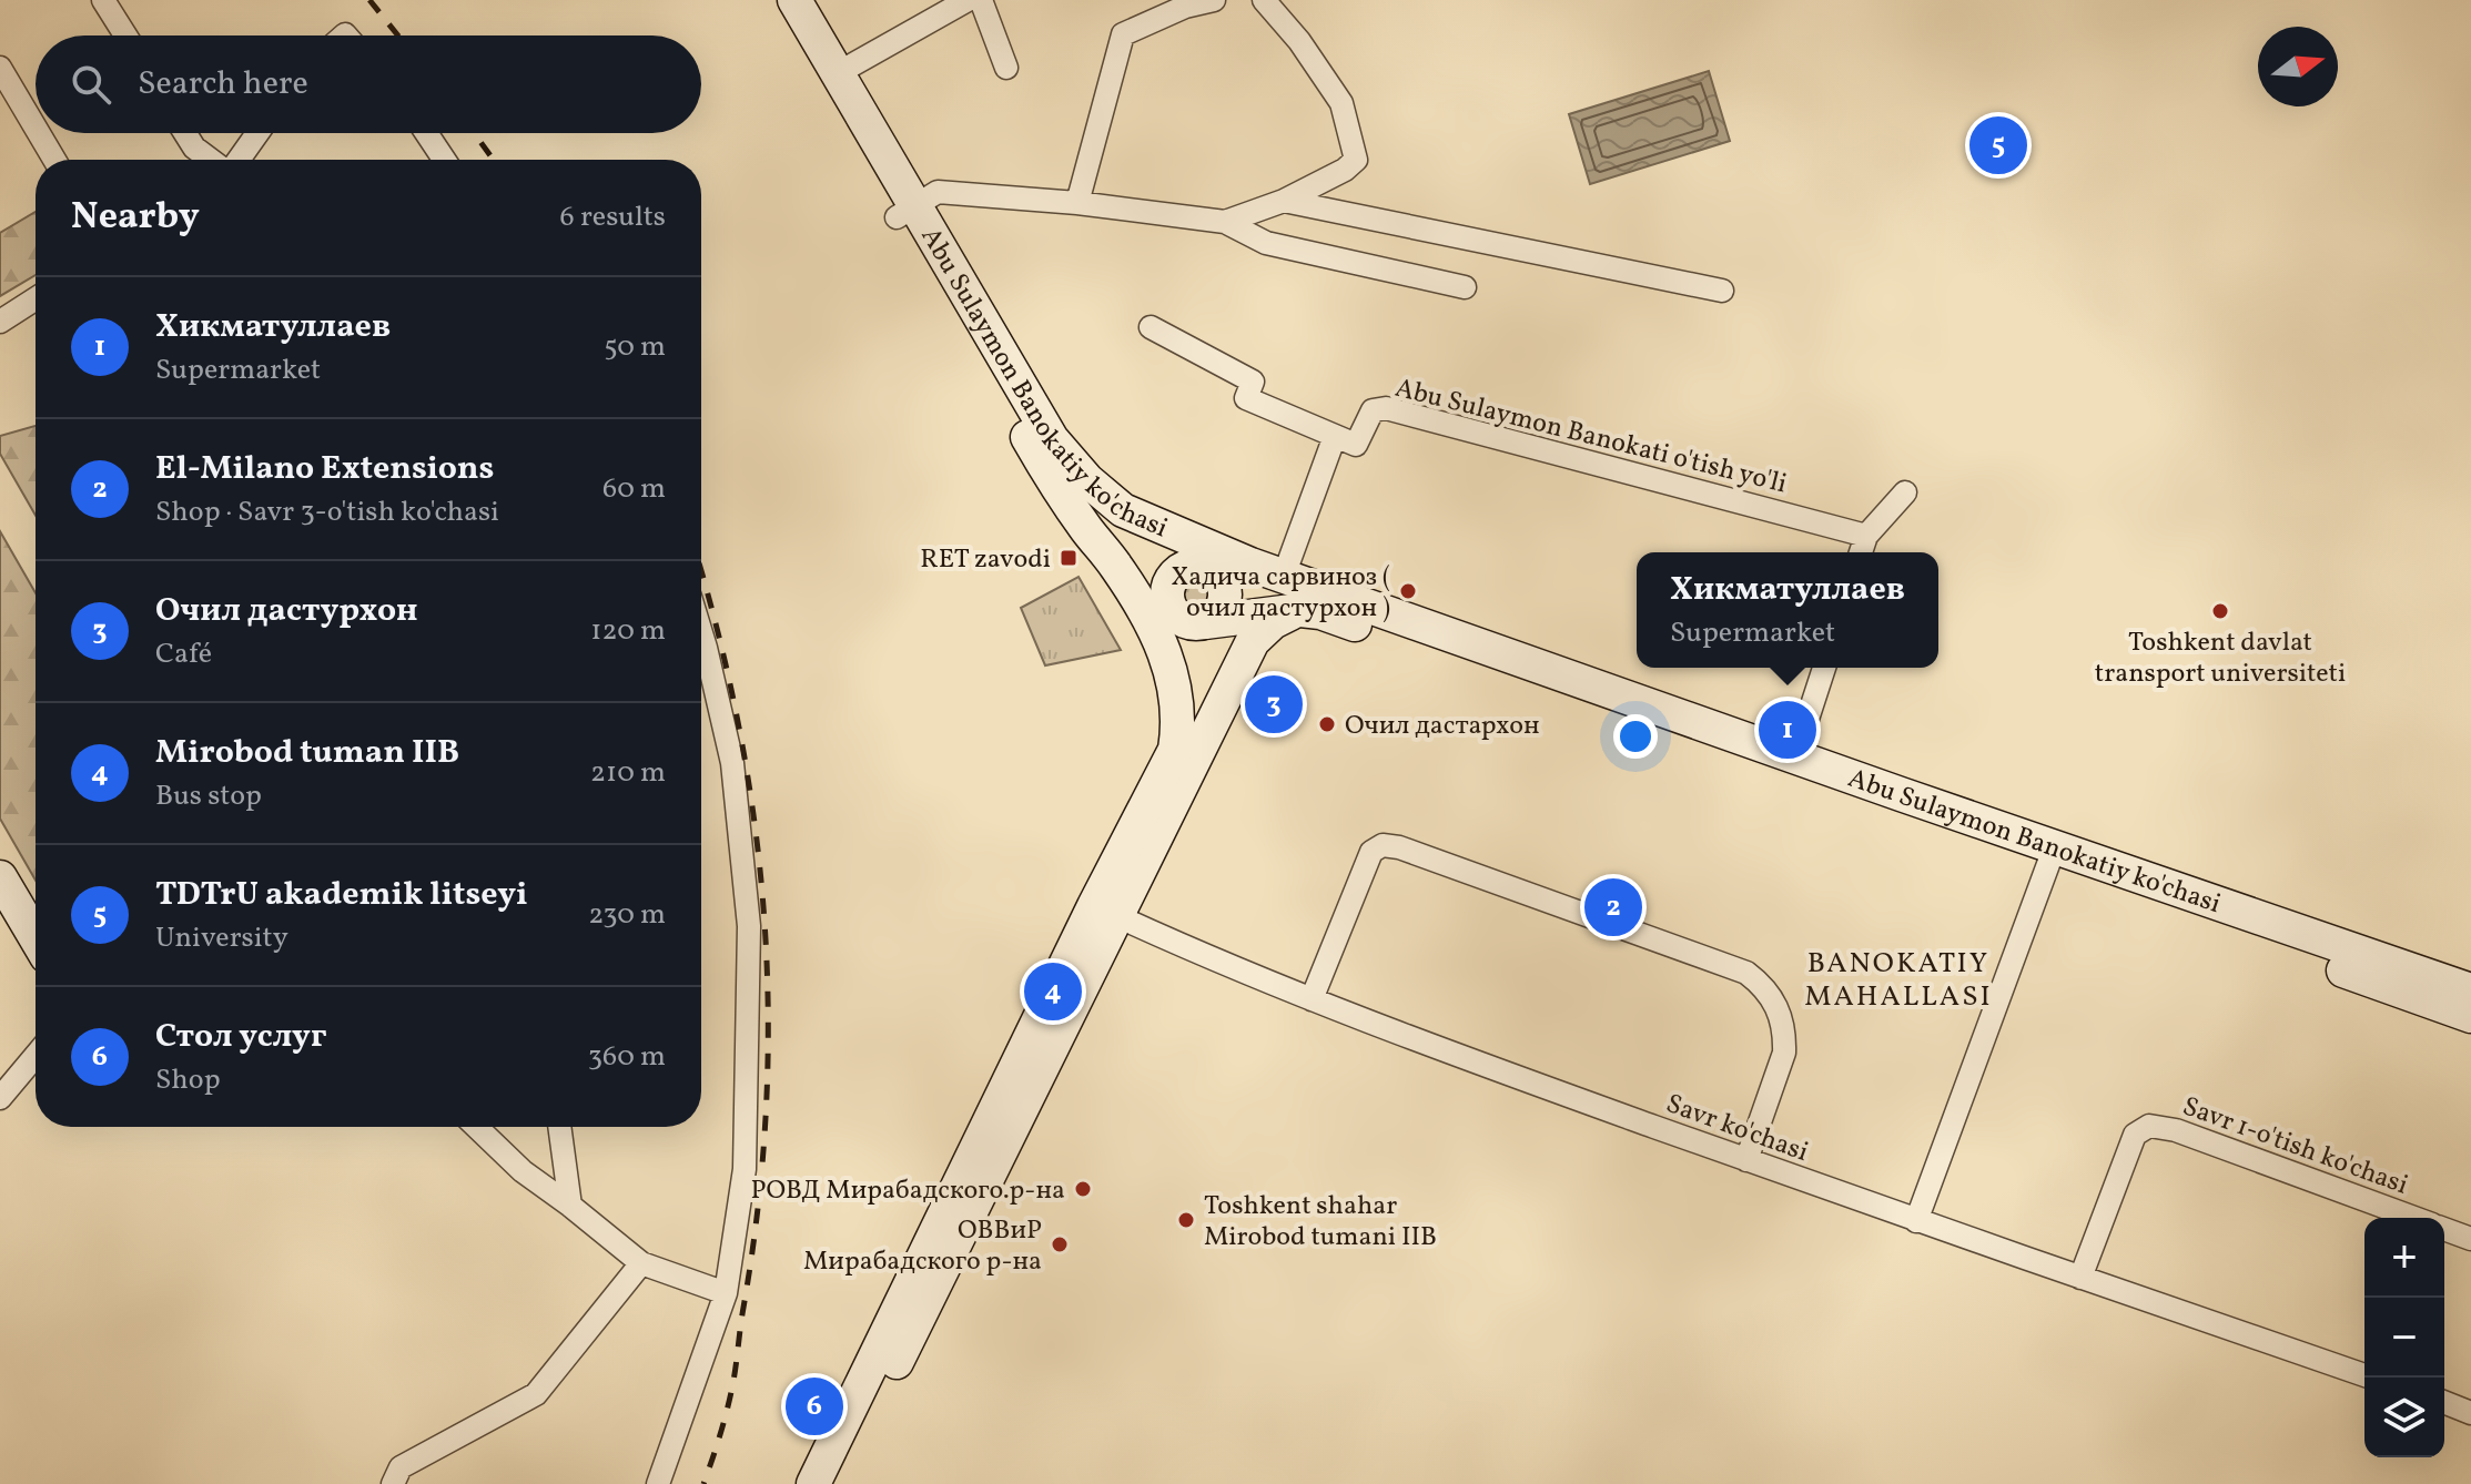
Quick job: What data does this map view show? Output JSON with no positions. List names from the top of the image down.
{
  "streets": {
    "main road": ["Abu Sulaymon Banokatiy ko'chasi"],
    "street": ["Abu Sulaymon Banokati o'tish yo'li", "Savr ko'chasi", "Savr 1-o'tish ko'chasi"]
  },
  "crossings": [
    ["Savr ko'chasi", "Savr 1-o'tish ko'chasi"]
  ],
  "districts": ["BANOKATIY MAHALLASI"],
  "places": {
    "transit": ["RET zavodi"],
    "other": [
      "Хадича сарвиноз ( очил дастурхон )",
      "Toshkent davlat transport universiteti",
      "Очил дастархон",
      "РОВД Мирабадского.р-на",
      "Toshkent shahar Mirobod tumani IIB",
      "ОВВиР Мирабадского р-на"
    ]
  },
  "north": "right",
  "page": {
    "search": "Search here",
    "pins": [
      "5",
      "3",
      "1",
      "2",
      "4",
      "6"
    ],
    "heading": ["Nearby", "6 results"],
    "list": [
      {
        "mark": "1",
        "name": "Хикматуллаев",
        "note": "Supermarket",
        "value": "50 m"
      },
      {
        "mark": "2",
        "name": "El-Milano Extensions",
        "note": "Shop · Savr 3-o'tish ko'chasi",
        "value": "60 m"
      },
      {
        "mark": "3",
        "name": "Очил дастурхон",
        "note": "Café",
        "value": "120 m"
      },
      {
        "mark": "4",
        "name": "Mirobod tuman IIB",
        "note": "Bus stop",
        "value": "210 m"
      },
      {
        "mark": "5",
        "name": "TDTrU akademik litseyi",
        "note": "University",
        "value": "230 m"
      },
      {
        "mark": "6",
        "name": "Стол услуг",
        "note": "Shop",
        "value": "360 m"
      }
    ],
    "popup": ["Хикматуллаев", "Supermarket"],
    "map_buttons": ["+", "−"]
  }
}
